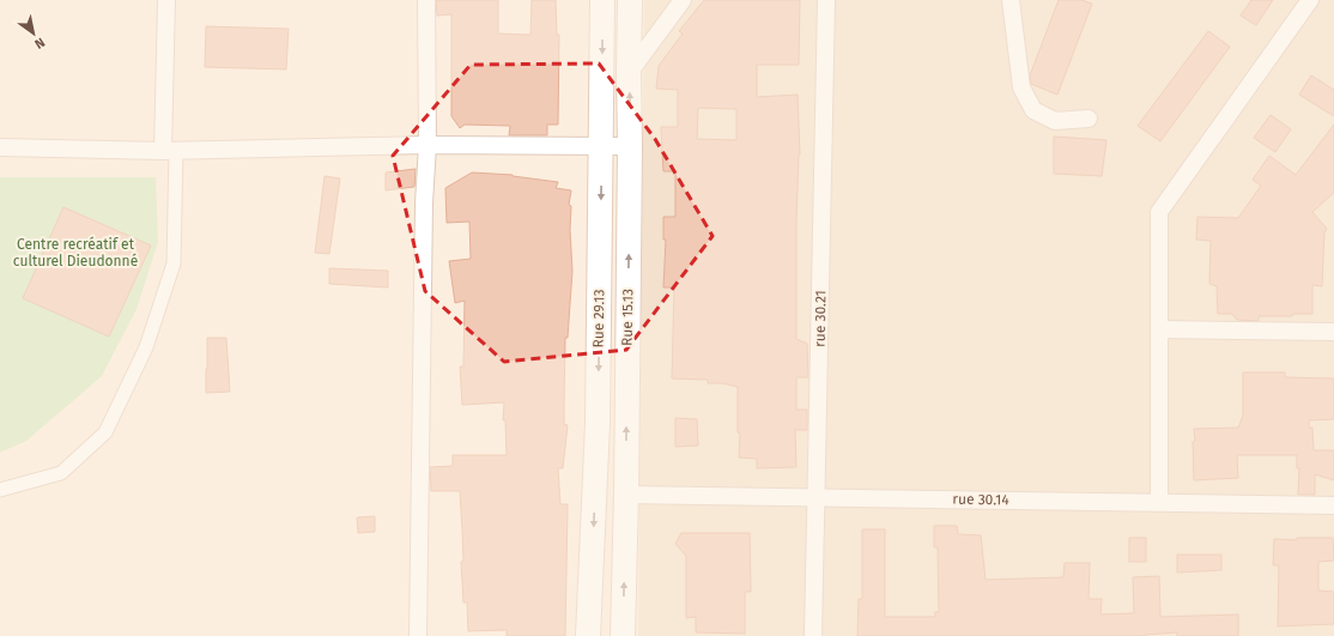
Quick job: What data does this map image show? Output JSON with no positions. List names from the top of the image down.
{
  "streets": {
    "main road": ["Rue 15.13", "Rue 29.13"],
    "street": ["rue 30.21", "rue 30.14"]
  },
  "crossings": [
    ["Rue 15.13", "rue 30.14"],
    ["rue 30.21", "rue 30.14"]
  ],
  "one_way": ["Rue 15.13", "Rue 29.13"],
  "parks": ["Centre recréatif et culturel Dieudonné"],
  "north": "bottom right"
}
